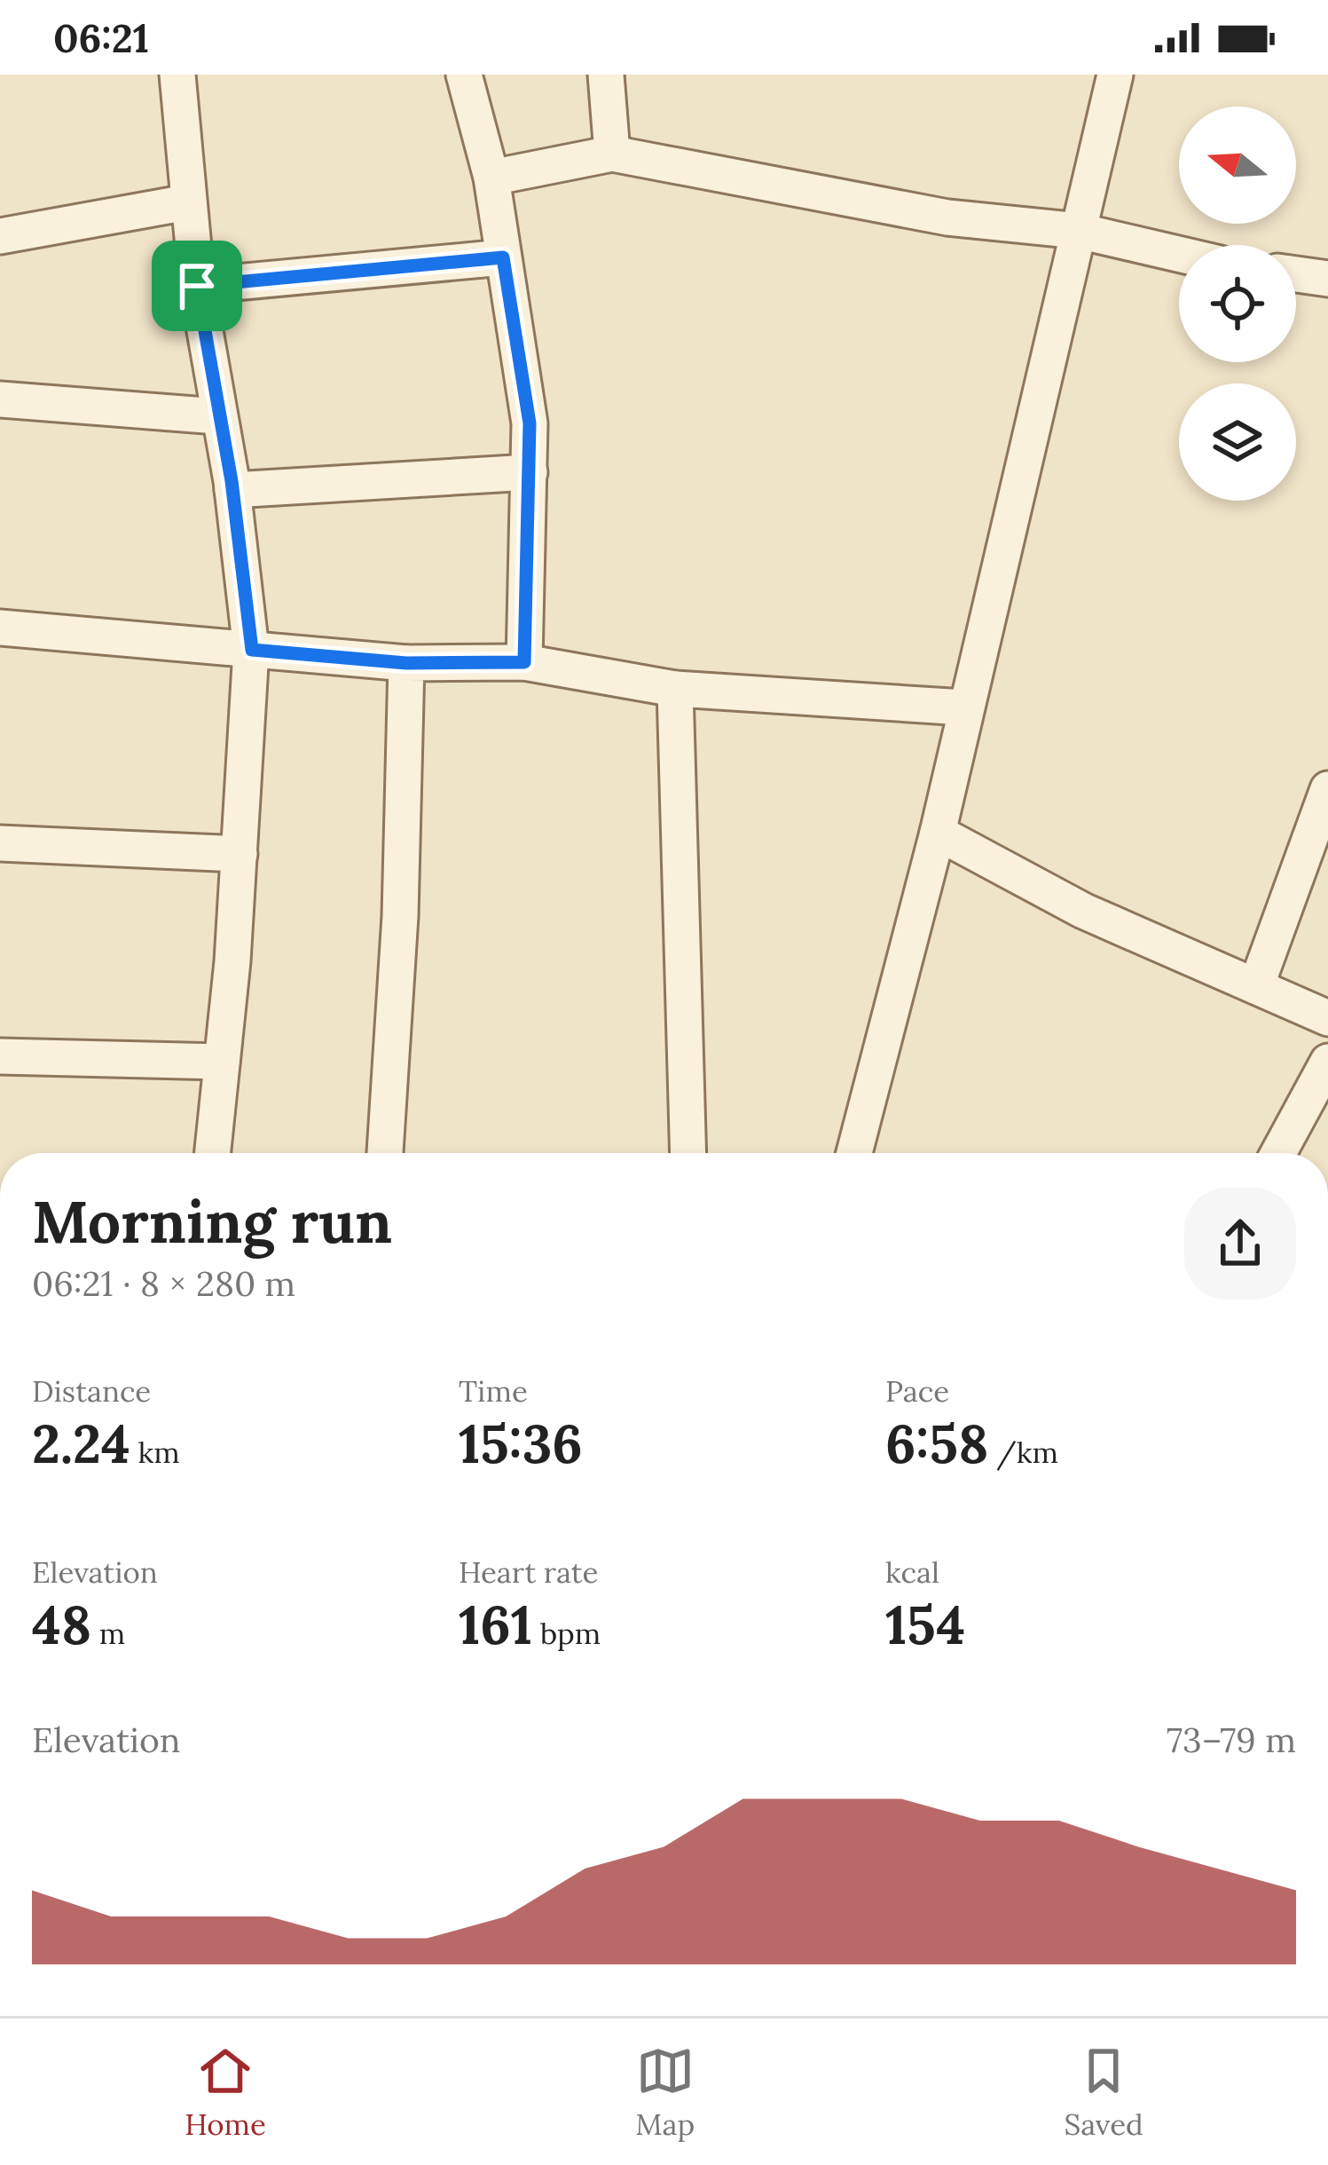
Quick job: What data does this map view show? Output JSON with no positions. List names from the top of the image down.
{
  "north": "left",
  "page": {
    "status": "06:21",
    "heading": ["Morning run", "06:21 · 8 × 280 m"],
    "stats": [
      ["Distance", "2.24 km"],
      ["Time", "15:36"],
      ["Pace", "6:58 /km"],
      ["Elevation", "48 m"],
      ["Heart rate", "161 bpm"],
      ["kcal", "154"]
    ],
    "chart": ["Elevation", "73–79 m"],
    "tabs": ["Home", "Map", "Saved"]
  }
}
